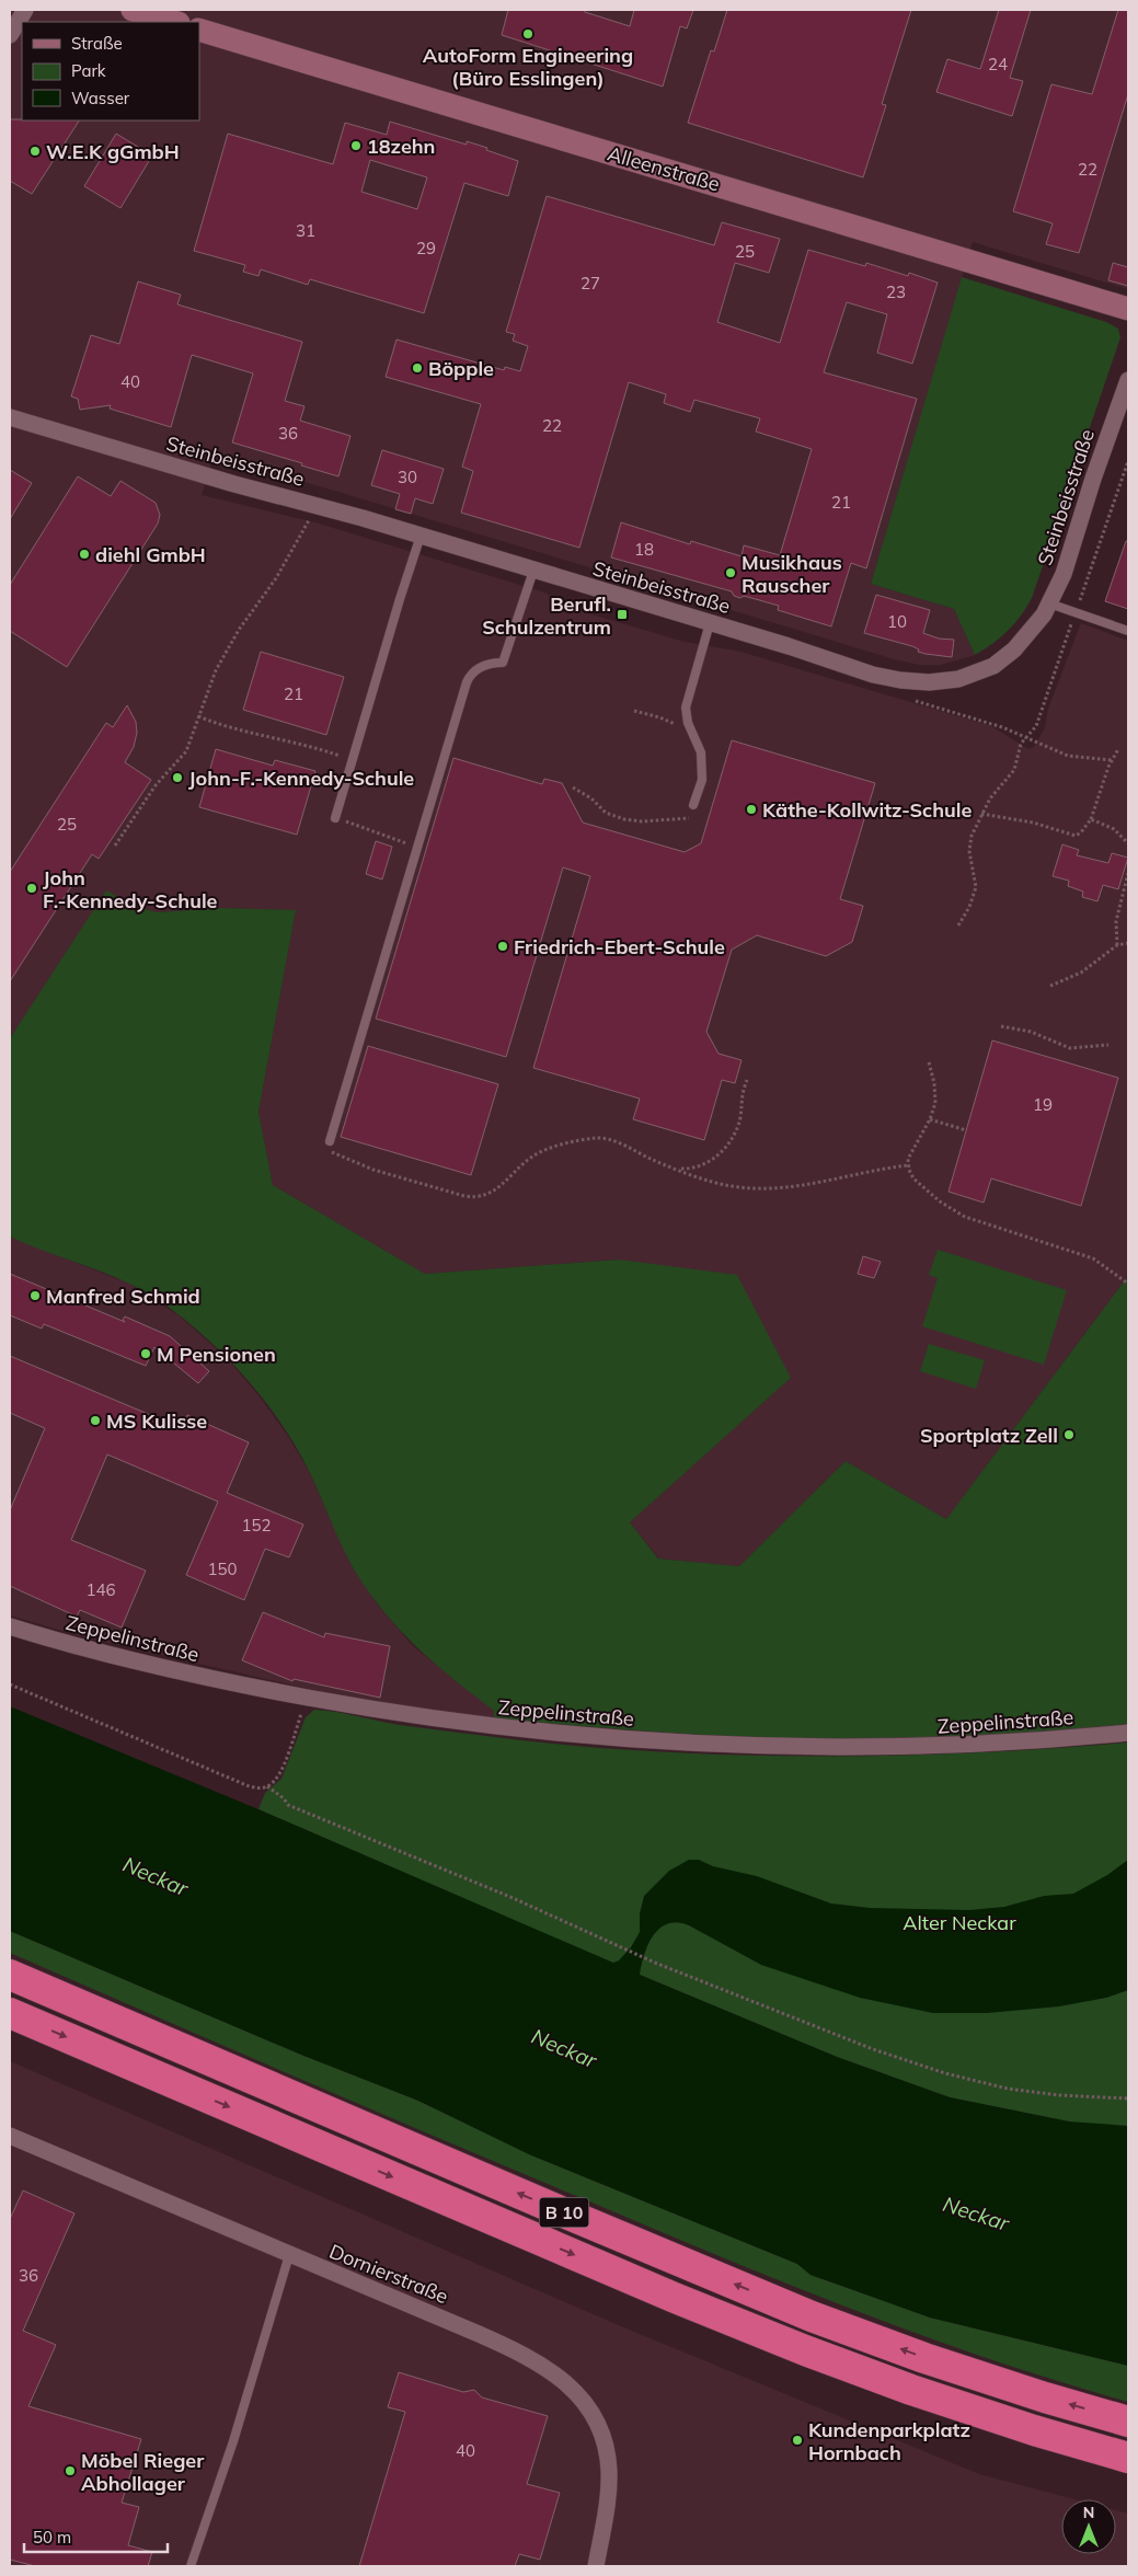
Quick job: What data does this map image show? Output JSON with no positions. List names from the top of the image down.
{
  "streets": {
    "highway": ["B 10"],
    "street": [
      "Alleenstraße",
      "Steinbeisstraße",
      "Zeppelinstraße",
      "Dornierstraße"
    ]
  },
  "water": ["Neckar"],
  "parks": ["Alter Neckar"],
  "places": {
    "other": [
      "AutoForm Engineering (Büro Esslingen)",
      "18zehn",
      "W.E.K gGmbH",
      "Böpple",
      "diehl GmbH",
      "Musikhaus Rauscher",
      "John-F.-Kennedy-Schule",
      "Käthe-Kollwitz-Schule",
      "John F.-Kennedy-Schule",
      "Friedrich-Ebert-Schule",
      "Manfred Schmid",
      "M Pensionen",
      "MS Kulisse",
      "Sportplatz Zell",
      "Kundenparkplatz Hornbach",
      "Möbel Rieger Abhollager"
    ],
    "transit": ["Berufl. Schulzentrum"]
  },
  "house_numbers": [
    "24",
    "22",
    "31",
    "29",
    "25",
    "27",
    "23",
    "40",
    "22",
    "36",
    "30",
    "21",
    "18",
    "10",
    "21",
    "25",
    "19",
    "152",
    "150",
    "146",
    "36",
    "40"
  ],
  "legend": ["Straße", "Park", "Wasser"],
  "scale_bar": "50 m",
  "north": "top"
}
